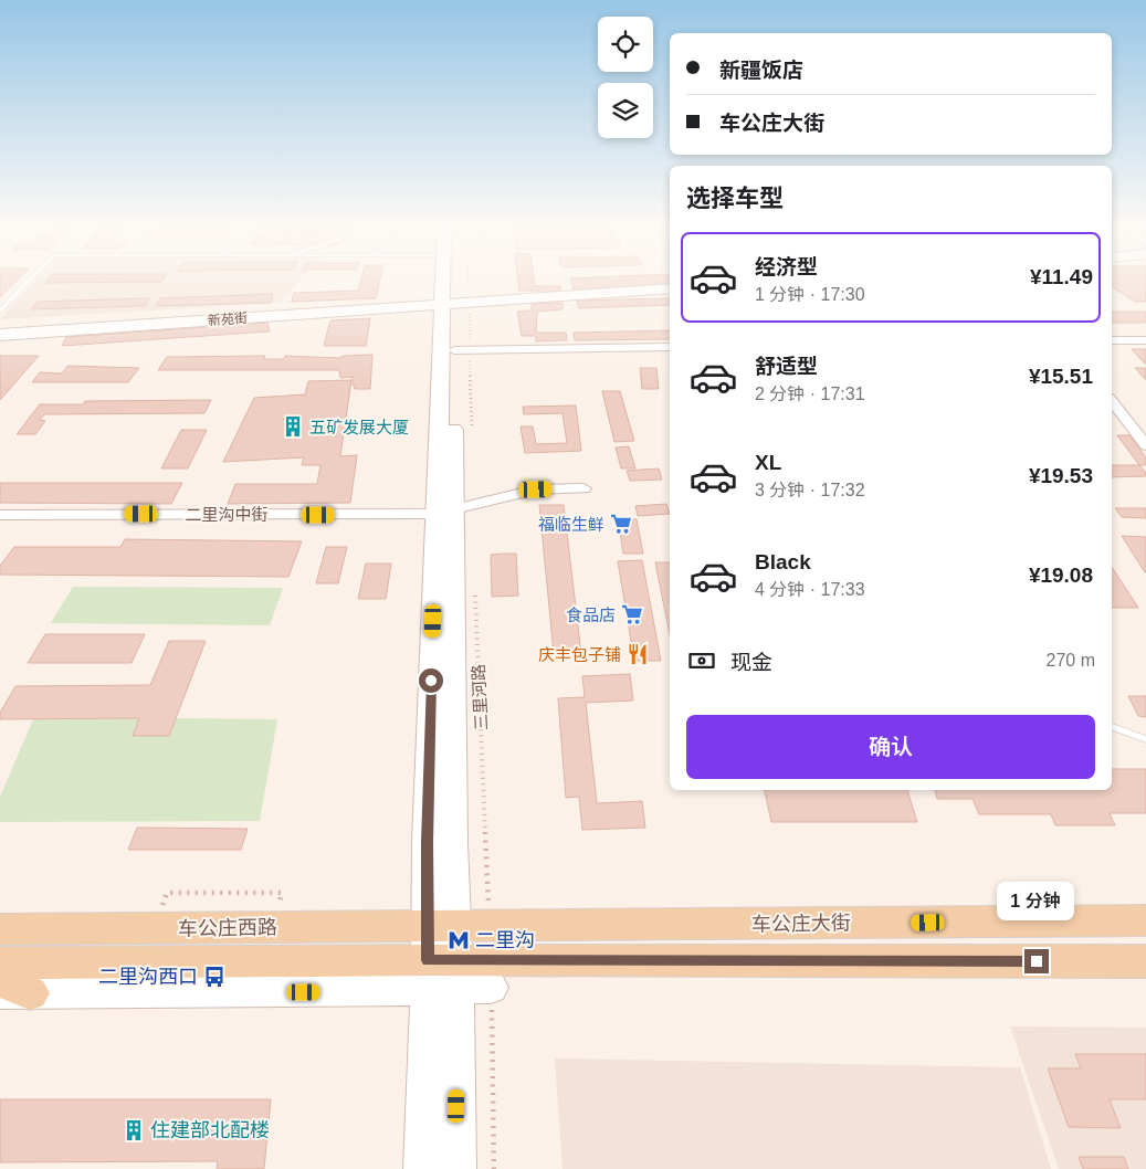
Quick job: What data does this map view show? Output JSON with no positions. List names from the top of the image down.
{
  "streets": {
    "main road": ["新苑街", "车公庄大街", "车公庄西路"],
    "street": ["二里沟中街"],
    "path": ["三里河路"]
  },
  "crossings": [
    ["三里河路", "车公庄大街"],
    ["三里河路", "车公庄西路"],
    ["车公庄大街", "车公庄西路"]
  ],
  "places": {
    "building": ["五矿发展大厦", "住建部北配楼"],
    "supermarket": ["福临生鲜", "食品店"],
    "restaurant": ["庆丰包子铺"],
    "metro station": ["二里沟"],
    "bus stop": ["二里沟西口"]
  },
  "page": {
    "banner": ["新疆饭店", "车公庄大街"],
    "heading": "选择车型",
    "list": [
      {
        "name": "经济型",
        "note": "1 分钟 · 17:30",
        "value": "¥11.49"
      },
      {
        "name": "舒适型",
        "note": "2 分钟 · 17:31",
        "value": "¥15.51"
      },
      {
        "name": "XL",
        "note": "3 分钟 · 17:32",
        "value": "¥19.53"
      },
      {
        "name": "Black",
        "note": "4 分钟 · 17:33",
        "value": "¥19.08"
      }
    ],
    "pay": ["现金", "270 m"],
    "buttons": "确认",
    "bubble": "1 分钟"
  }
}
